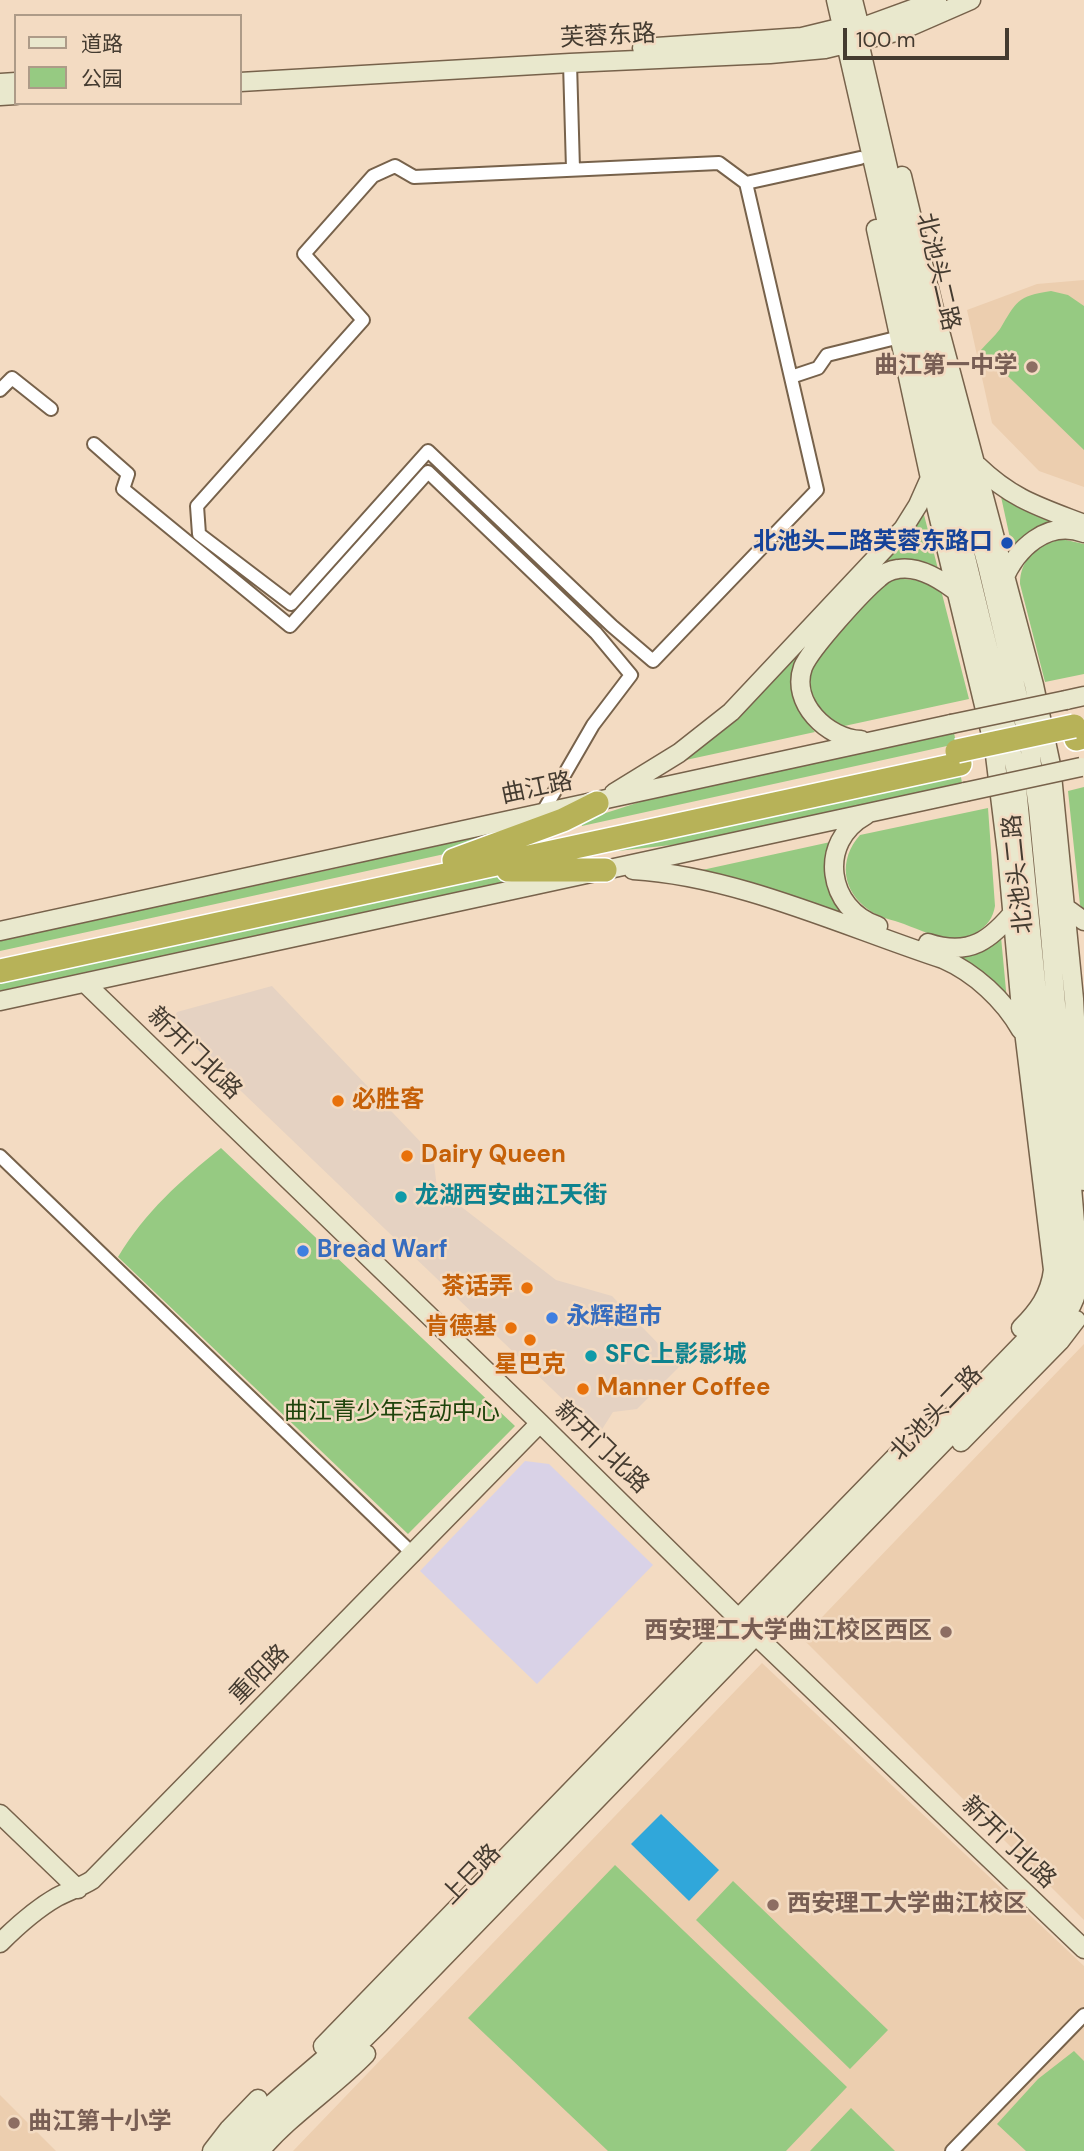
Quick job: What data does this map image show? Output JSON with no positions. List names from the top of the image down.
{
  "streets": {
    "main road": [
      "芙蓉东路",
      "北池头二路",
      "曲江路",
      "新开门北路",
      "重阳路",
      "上巳路"
    ]
  },
  "crossings": [
    ["芙蓉东路", "北池头二路"],
    ["北池头二路", "新开门北路"],
    ["北池头二路", "上巳路"],
    ["新开门北路", "重阳路"],
    ["新开门北路", "上巳路"]
  ],
  "parks": ["曲江青少年活动中心"],
  "places": [
    "曲江第一中学",
    "北池头二路芙蓉东路口",
    "必胜客",
    "Dairy Queen",
    "龙湖西安曲江天街",
    "Bread Warf",
    "茶话弄",
    "永辉超市",
    "肯德基",
    "星巴克",
    "SFC上影影城",
    "Manner Coffee",
    "西安理工大学曲江校区西区",
    "西安理工大学曲江校区",
    "曲江第十小学"
  ],
  "legend": ["道路", "公园"],
  "scale_bar": "100 m"
}
